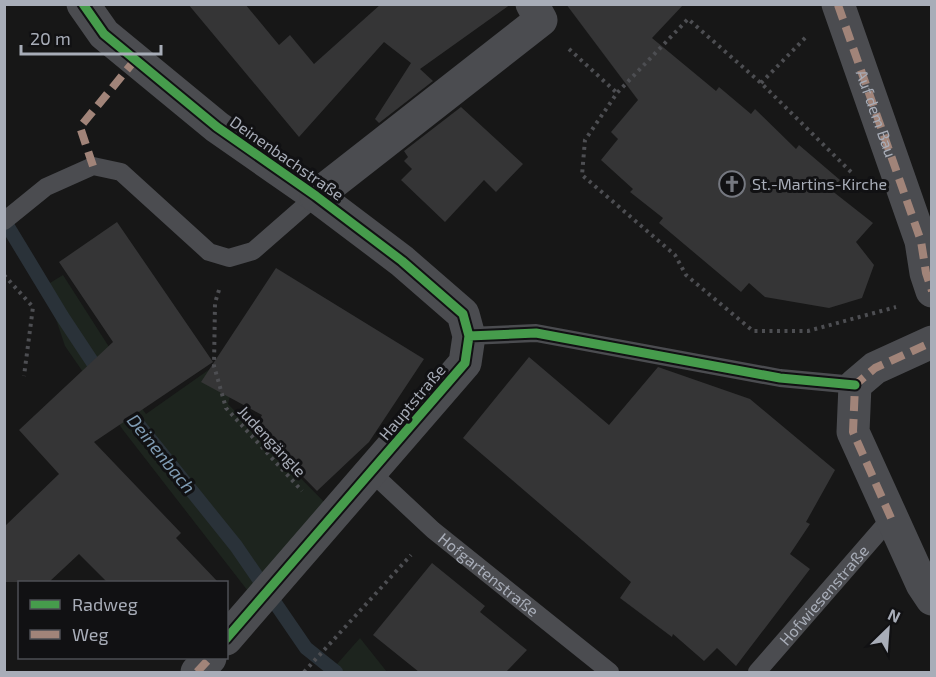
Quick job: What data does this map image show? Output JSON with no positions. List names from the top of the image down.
{
  "streets": {
    "street": ["Auf dem Bau", "Deinenbachstraße", "Hauptstraße"],
    "lane": ["Hofgartenstraße", "Hofwiesenstraße"],
    "path": ["Judengängle"]
  },
  "crossings": [
    ["Deinenbachstraße", "Hauptstraße"],
    ["Deinenbachstraße", "Judengängle"],
    ["Hauptstraße", "Judengängle"],
    ["Hauptstraße", "Hofgartenstraße"]
  ],
  "water": ["Deinenbach"],
  "places": {
    "church": ["St.-Martins-Kirche"]
  },
  "legend": ["Radweg", "Weg"],
  "scale_bar": "20 m",
  "north": "top right"
}
